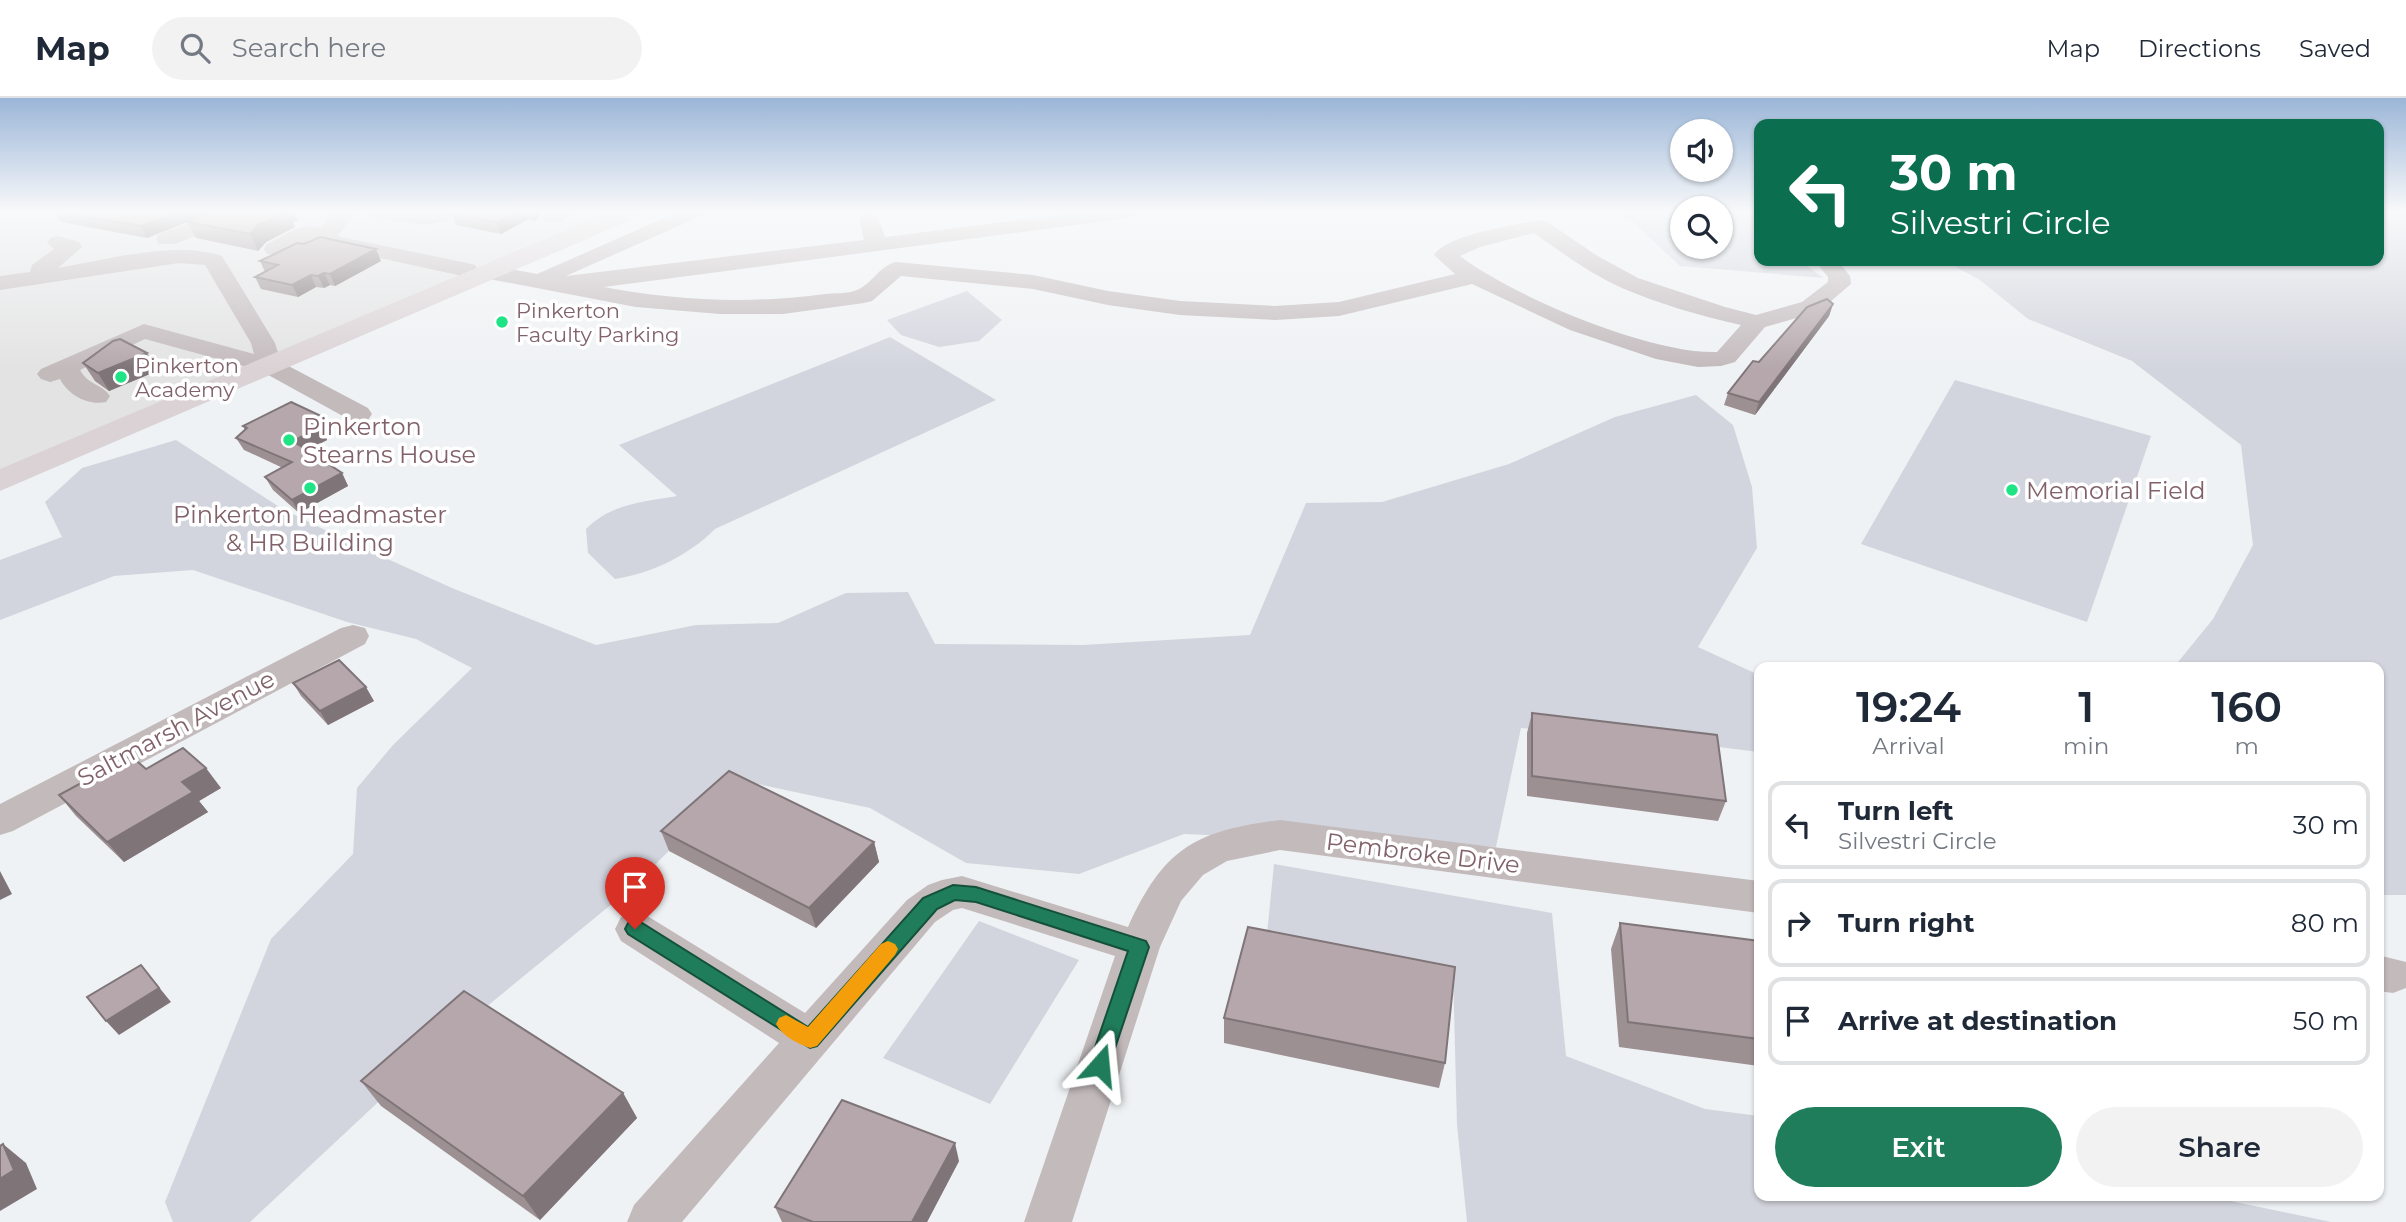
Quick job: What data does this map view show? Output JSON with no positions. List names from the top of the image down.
{
  "streets": {
    "street": ["Saltmarsh Avenue", "Pembroke Drive"]
  },
  "places": [
    "Pinkerton Faculty Parking",
    "Pinkerton Academy",
    "Pinkerton Stearns House",
    "Pinkerton Headmaster & HR Building",
    "Memorial Field"
  ],
  "page": {
    "header": "Map",
    "search": "Search here",
    "nav": ["Map", "Directions", "Saved"],
    "turn": ["30 m", "Silvestri Circle"],
    "eta": [
      "19:24",
      "Arrival",
      "1",
      "min",
      "160",
      "m"
    ],
    "list": [
      {
        "name": "Turn left",
        "note": "Silvestri Circle",
        "value": "30 m"
      },
      {
        "name": "Turn right",
        "value": "80 m"
      },
      {
        "name": "Arrive at destination",
        "value": "50 m"
      }
    ],
    "buttons": ["Exit", "Share"]
  }
}
